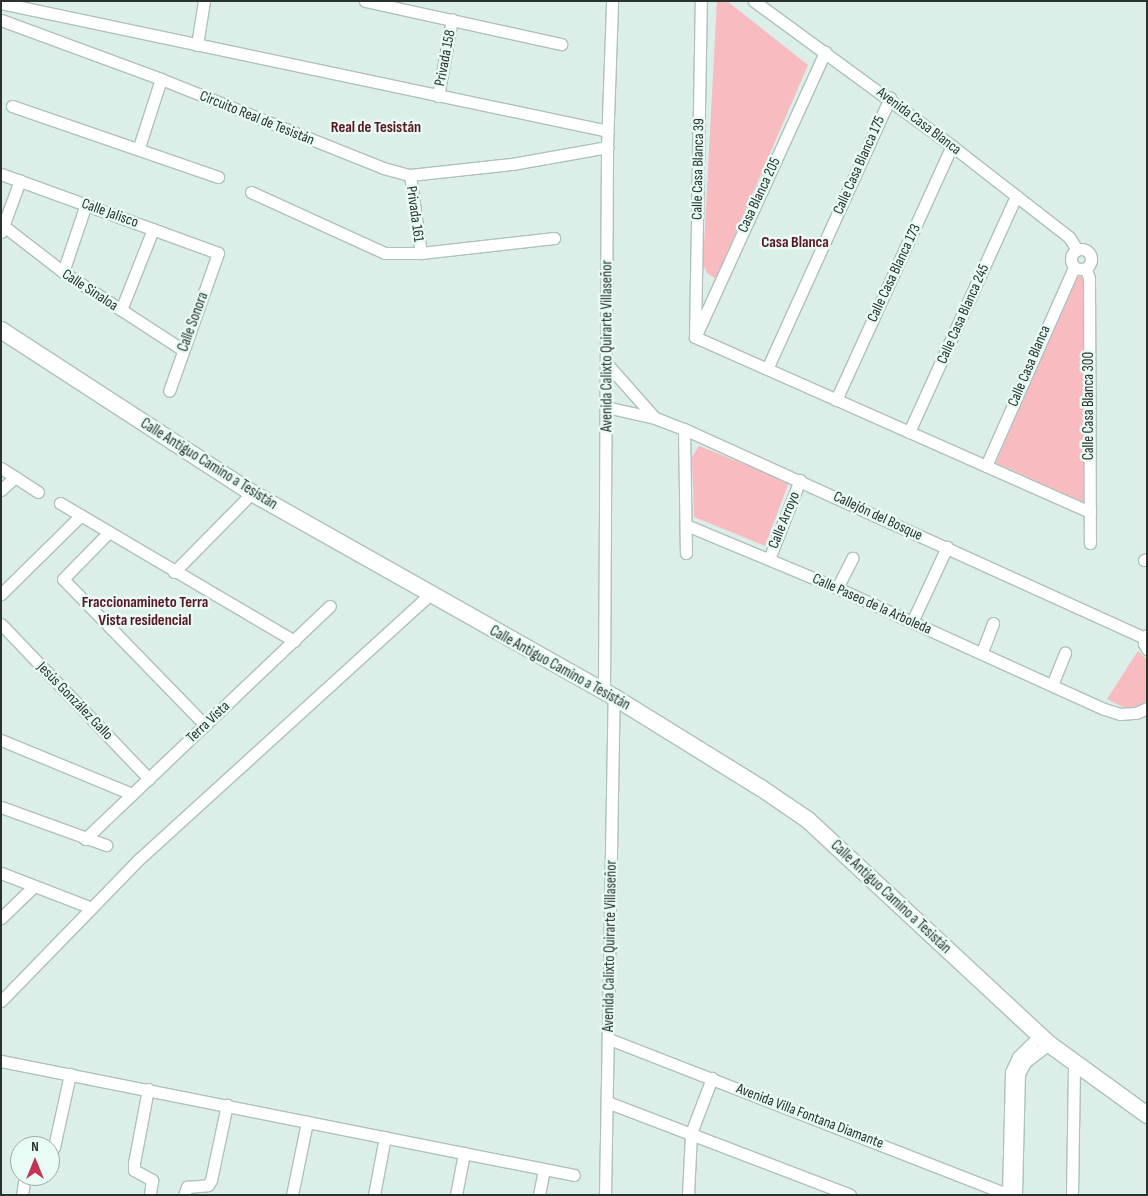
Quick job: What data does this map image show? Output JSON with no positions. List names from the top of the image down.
{
  "streets": {
    "street": [
      "Privada 158",
      "Circuito Real de Tesistán",
      "Avenida Casa Blanca",
      "Calle Casa Blanca 175",
      "Calle Casa Blanca 39",
      "Casa Blanca 205",
      "Calle Jalisco",
      "Privada 161",
      "Calle Casa Blanca 173",
      "Calle Sinaloa",
      "Calle Casa Blanca 245",
      "Calle Sonora",
      "Avenida Calixto Quirarte Villaseñor",
      "Calle Casa Blanca",
      "Calle Casa Blanca 300",
      "Calle Antiguo Camino a Tesistán",
      "Callejón del Bosque",
      "Calle Arroyo",
      "Calle Paseo de la Arboleda",
      "Jesús González Gallo",
      "Terra Vista",
      "Avenida Villa Fontana Diamante"
    ]
  },
  "crossings": [
    ["Circuito Real de Tesistán", "Privada 161"],
    ["Circuito Real de Tesistán", "Avenida Calixto Quirarte Villaseñor"],
    ["Avenida Casa Blanca", "Calle Casa Blanca 175"],
    ["Avenida Casa Blanca", "Casa Blanca 205"],
    ["Avenida Casa Blanca", "Calle Casa Blanca 173"],
    ["Avenida Casa Blanca", "Calle Casa Blanca 245"],
    ["Avenida Casa Blanca", "Calle Casa Blanca"],
    ["Avenida Casa Blanca", "Calle Casa Blanca 300"],
    ["Calle Casa Blanca 39", "Casa Blanca 205"],
    ["Calle Jalisco", "Calle Sonora"],
    ["Calle Sinaloa", "Calle Sonora"],
    ["Avenida Calixto Quirarte Villaseñor", "Calle Antiguo Camino a Tesistán"],
    ["Avenida Calixto Quirarte Villaseñor", "Callejón del Bosque"],
    ["Avenida Calixto Quirarte Villaseñor", "Avenida Villa Fontana Diamante"],
    ["Calle Casa Blanca", "Calle Casa Blanca 300"],
    ["Callejón del Bosque", "Calle Arroyo"],
    ["Calle Arroyo", "Calle Paseo de la Arboleda"],
    ["Jesús González Gallo", "Terra Vista"]
  ],
  "districts": ["Real de Tesistán", "Casa Blanca", "Fraccionamineto Terra Vista residencial"],
  "north": "top"
}
